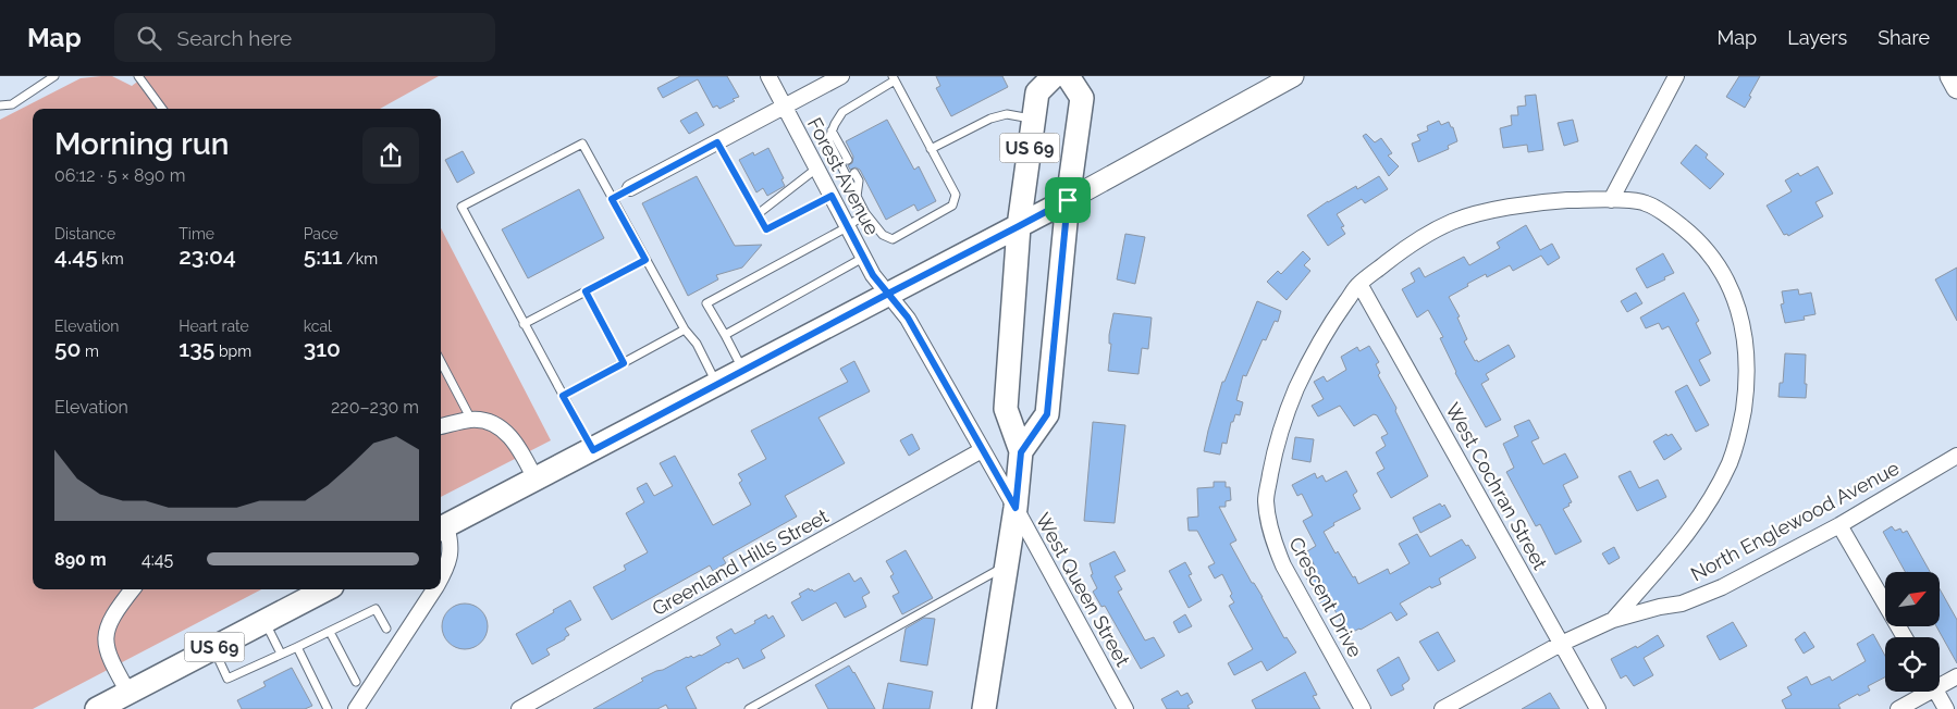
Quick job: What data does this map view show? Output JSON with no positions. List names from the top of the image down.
{
  "streets": {
    "main road": ["US 69"],
    "street": [
      "Forest Avenue",
      "West Cochran Street",
      "North Englewood Avenue",
      "Greenland Hills Street",
      "West Queen Street",
      "Crescent Drive"
    ]
  },
  "crossings": [
    ["Forest Avenue", "West Queen Street"],
    ["West Cochran Street", "North Englewood Avenue"],
    ["West Cochran Street", "Crescent Drive"],
    ["North Englewood Avenue", "Crescent Drive"],
    ["Greenland Hills Street", "West Queen Street"]
  ],
  "north": "top right",
  "page": {
    "header": "Map",
    "search": "Search here",
    "nav": ["Map", "Layers", "Share"],
    "heading": ["Morning run", "06:12 · 5 × 890 m"],
    "stats": [
      ["Distance", "4.45 km"],
      ["Time", "23:04"],
      ["Pace", "5:11 /km"],
      ["Elevation", "50 m"],
      ["Heart rate", "135 bpm"],
      ["kcal", "310"]
    ],
    "chart": ["Elevation", "220–230 m"],
    "list": [
      {
        "name": "890 m",
        "note": "4:45"
      }
    ]
  }
}
